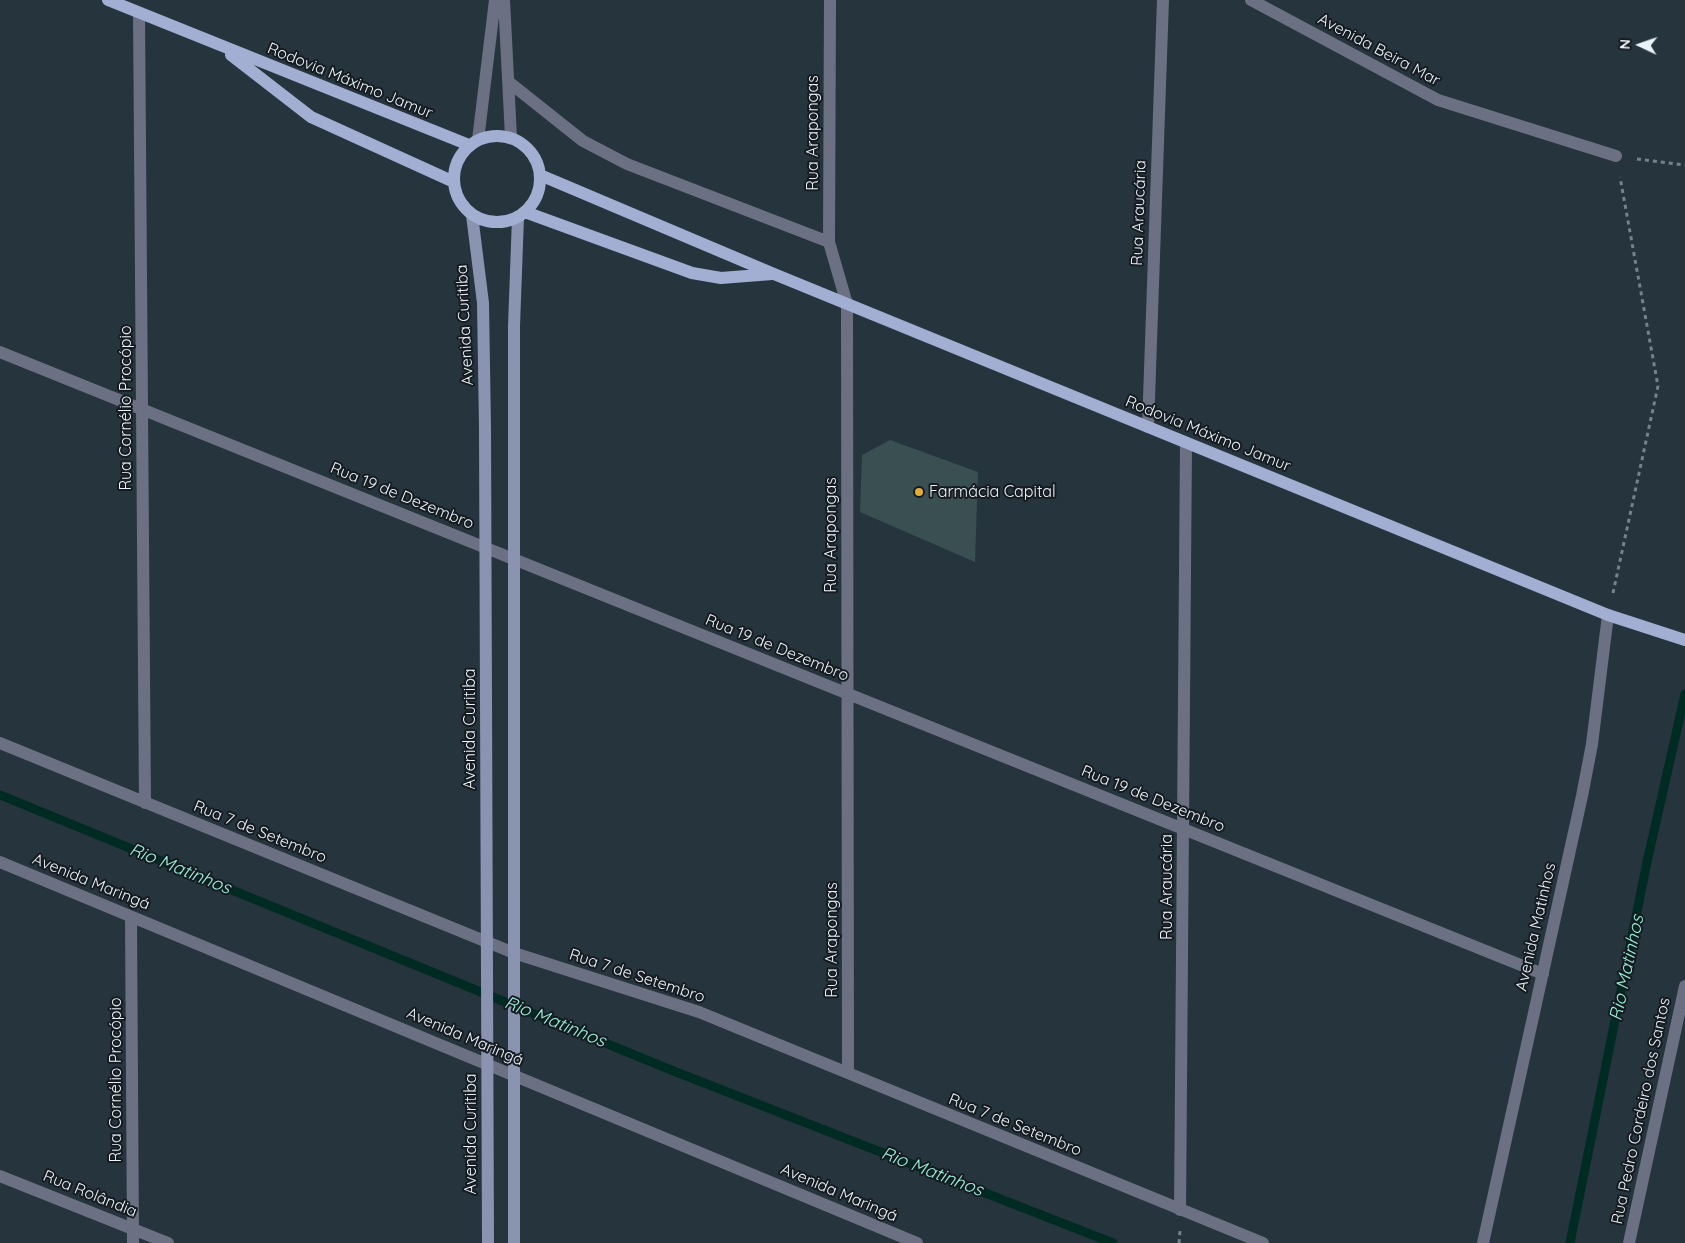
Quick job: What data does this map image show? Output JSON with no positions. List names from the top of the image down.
{
  "streets": {
    "main road": ["Rodovia Máximo Jamur", "Avenida Curitiba"],
    "street": [
      "Avenida Beira Mar",
      "Rua Arapongas",
      "Rua Araucária",
      "Rua Cornélio Procópio",
      "Rua 19 de Dezembro",
      "Rua 7 de Setembro",
      "Avenida Maringá",
      "Avenida Matinhos",
      "Rua Pedro Cordeiro dos Santos",
      "Rua Rolândia"
    ]
  },
  "crossings": [
    ["Rodovia Máximo Jamur", "Rua Arapongas"],
    ["Rodovia Máximo Jamur", "Rua Araucária"],
    ["Rodovia Máximo Jamur", "Avenida Curitiba"],
    ["Rodovia Máximo Jamur", "Rua Cornélio Procópio"],
    ["Rodovia Máximo Jamur", "Avenida Matinhos"],
    ["Rua Arapongas", "Rua 19 de Dezembro"],
    ["Rua Arapongas", "Rua 7 de Setembro"],
    ["Rua Araucária", "Rua 19 de Dezembro"],
    ["Rua Araucária", "Rua 7 de Setembro"],
    ["Avenida Curitiba", "Rua 19 de Dezembro"],
    ["Avenida Curitiba", "Rua 7 de Setembro"],
    ["Avenida Curitiba", "Avenida Maringá"],
    ["Rua Cornélio Procópio", "Rua 19 de Dezembro"],
    ["Rua Cornélio Procópio", "Rua 7 de Setembro"],
    ["Rua Cornélio Procópio", "Avenida Maringá"],
    ["Rua Cornélio Procópio", "Rua Rolândia"],
    ["Rua 19 de Dezembro", "Avenida Matinhos"]
  ],
  "water": ["Rio Matinhos"],
  "places": ["Farmácia Capital"],
  "north": "left"
}
